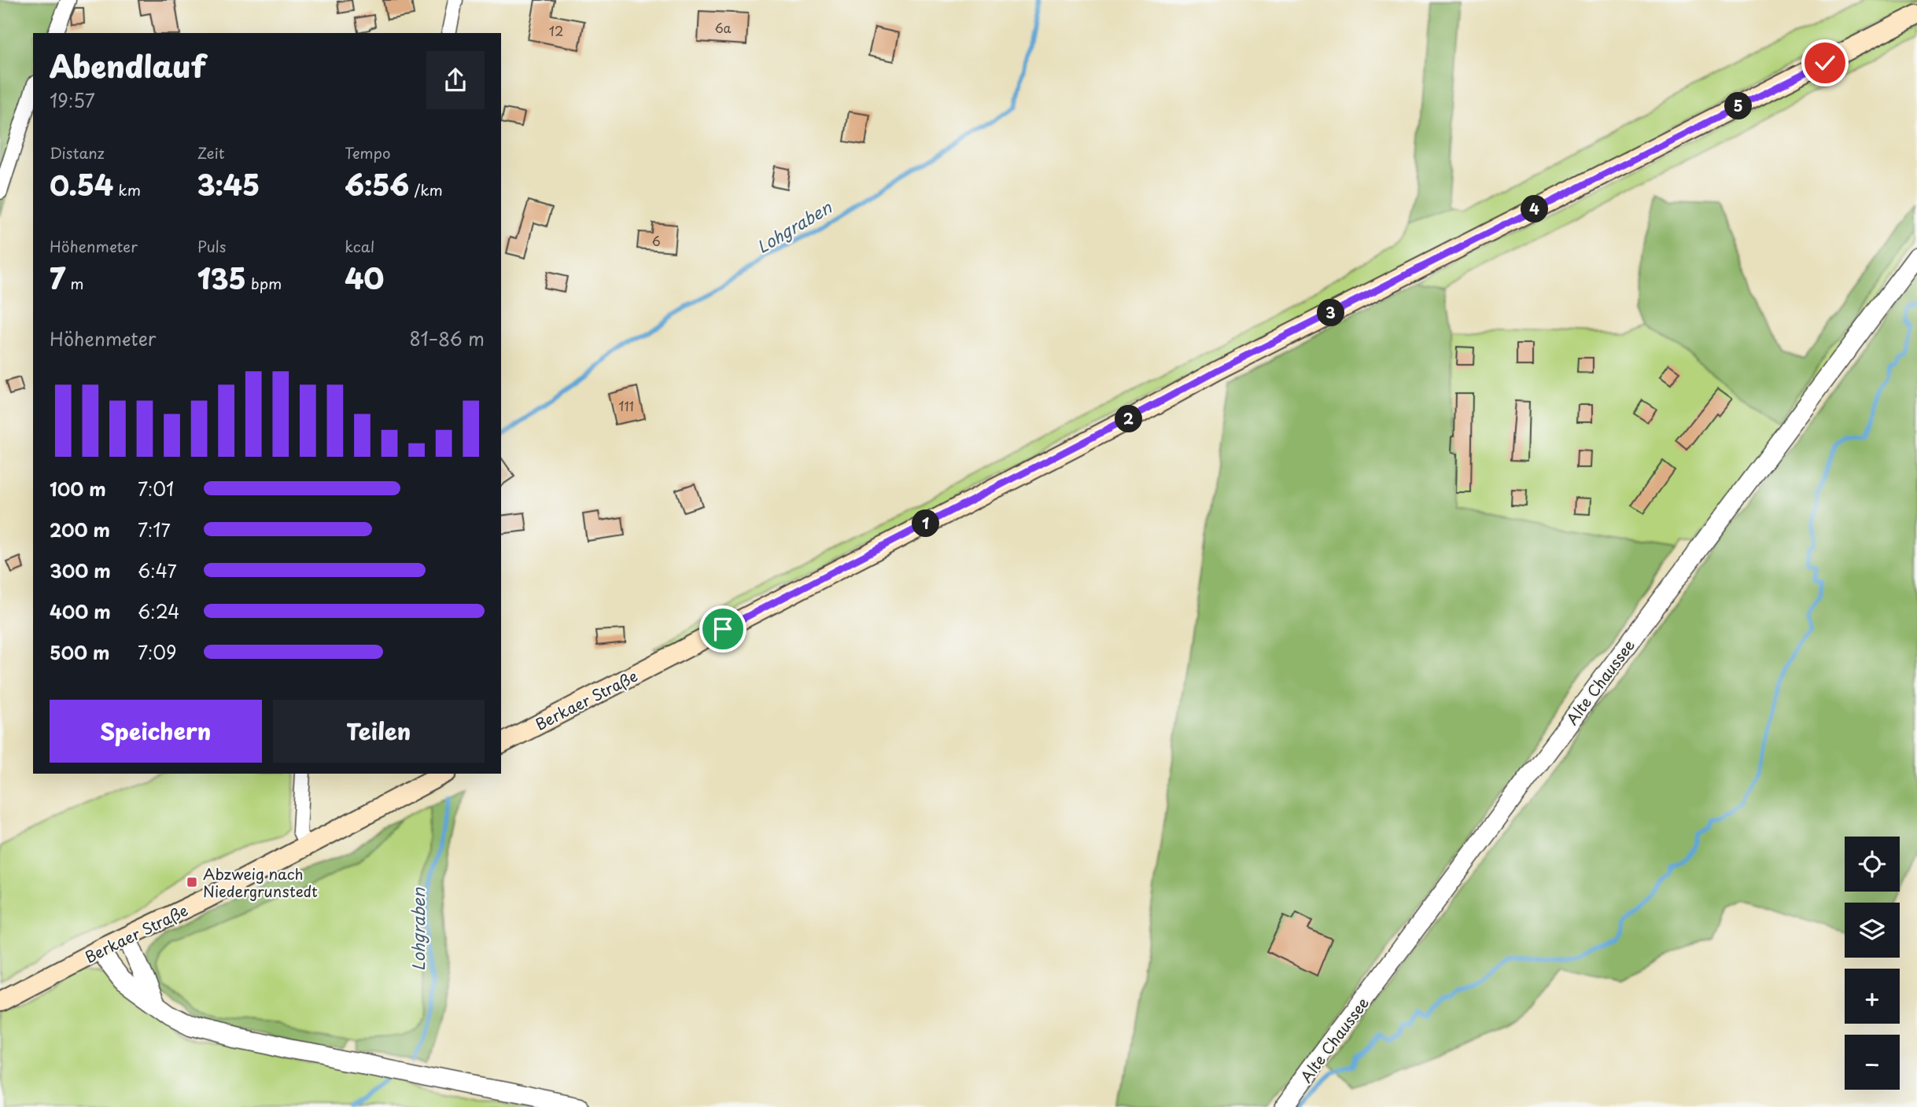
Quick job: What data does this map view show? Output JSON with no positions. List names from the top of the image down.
{
  "streets": {
    "main road": ["Berkaer Straße"],
    "street": ["Alte Chaussee"]
  },
  "water": ["Lohgraben"],
  "places": {
    "transit": ["Abzweig nach Niedergrunstedt"]
  },
  "house_numbers": [
    "6a",
    "12",
    "6",
    "111"
  ],
  "page": {
    "heading": ["Abendlauf", "19:57"],
    "pins": [
      "5",
      "4",
      "3",
      "2",
      "1"
    ],
    "stats": [
      ["Distanz", "0.54 km"],
      ["Zeit", "3:45"],
      ["Tempo", "6:56 /km"],
      ["Höhenmeter", "7 m"],
      ["Puls", "135 bpm"],
      ["kcal", "40"]
    ],
    "chart": ["Höhenmeter", "81–86 m"],
    "list": [
      {
        "name": "100 m",
        "note": "7:01"
      },
      {
        "name": "200 m",
        "note": "7:17"
      },
      {
        "name": "300 m",
        "note": "6:47"
      },
      {
        "name": "400 m",
        "note": "6:24"
      },
      {
        "name": "500 m",
        "note": "7:09"
      }
    ],
    "buttons": ["Speichern", "Teilen"],
    "map_buttons": ["+", "−"]
  }
}
